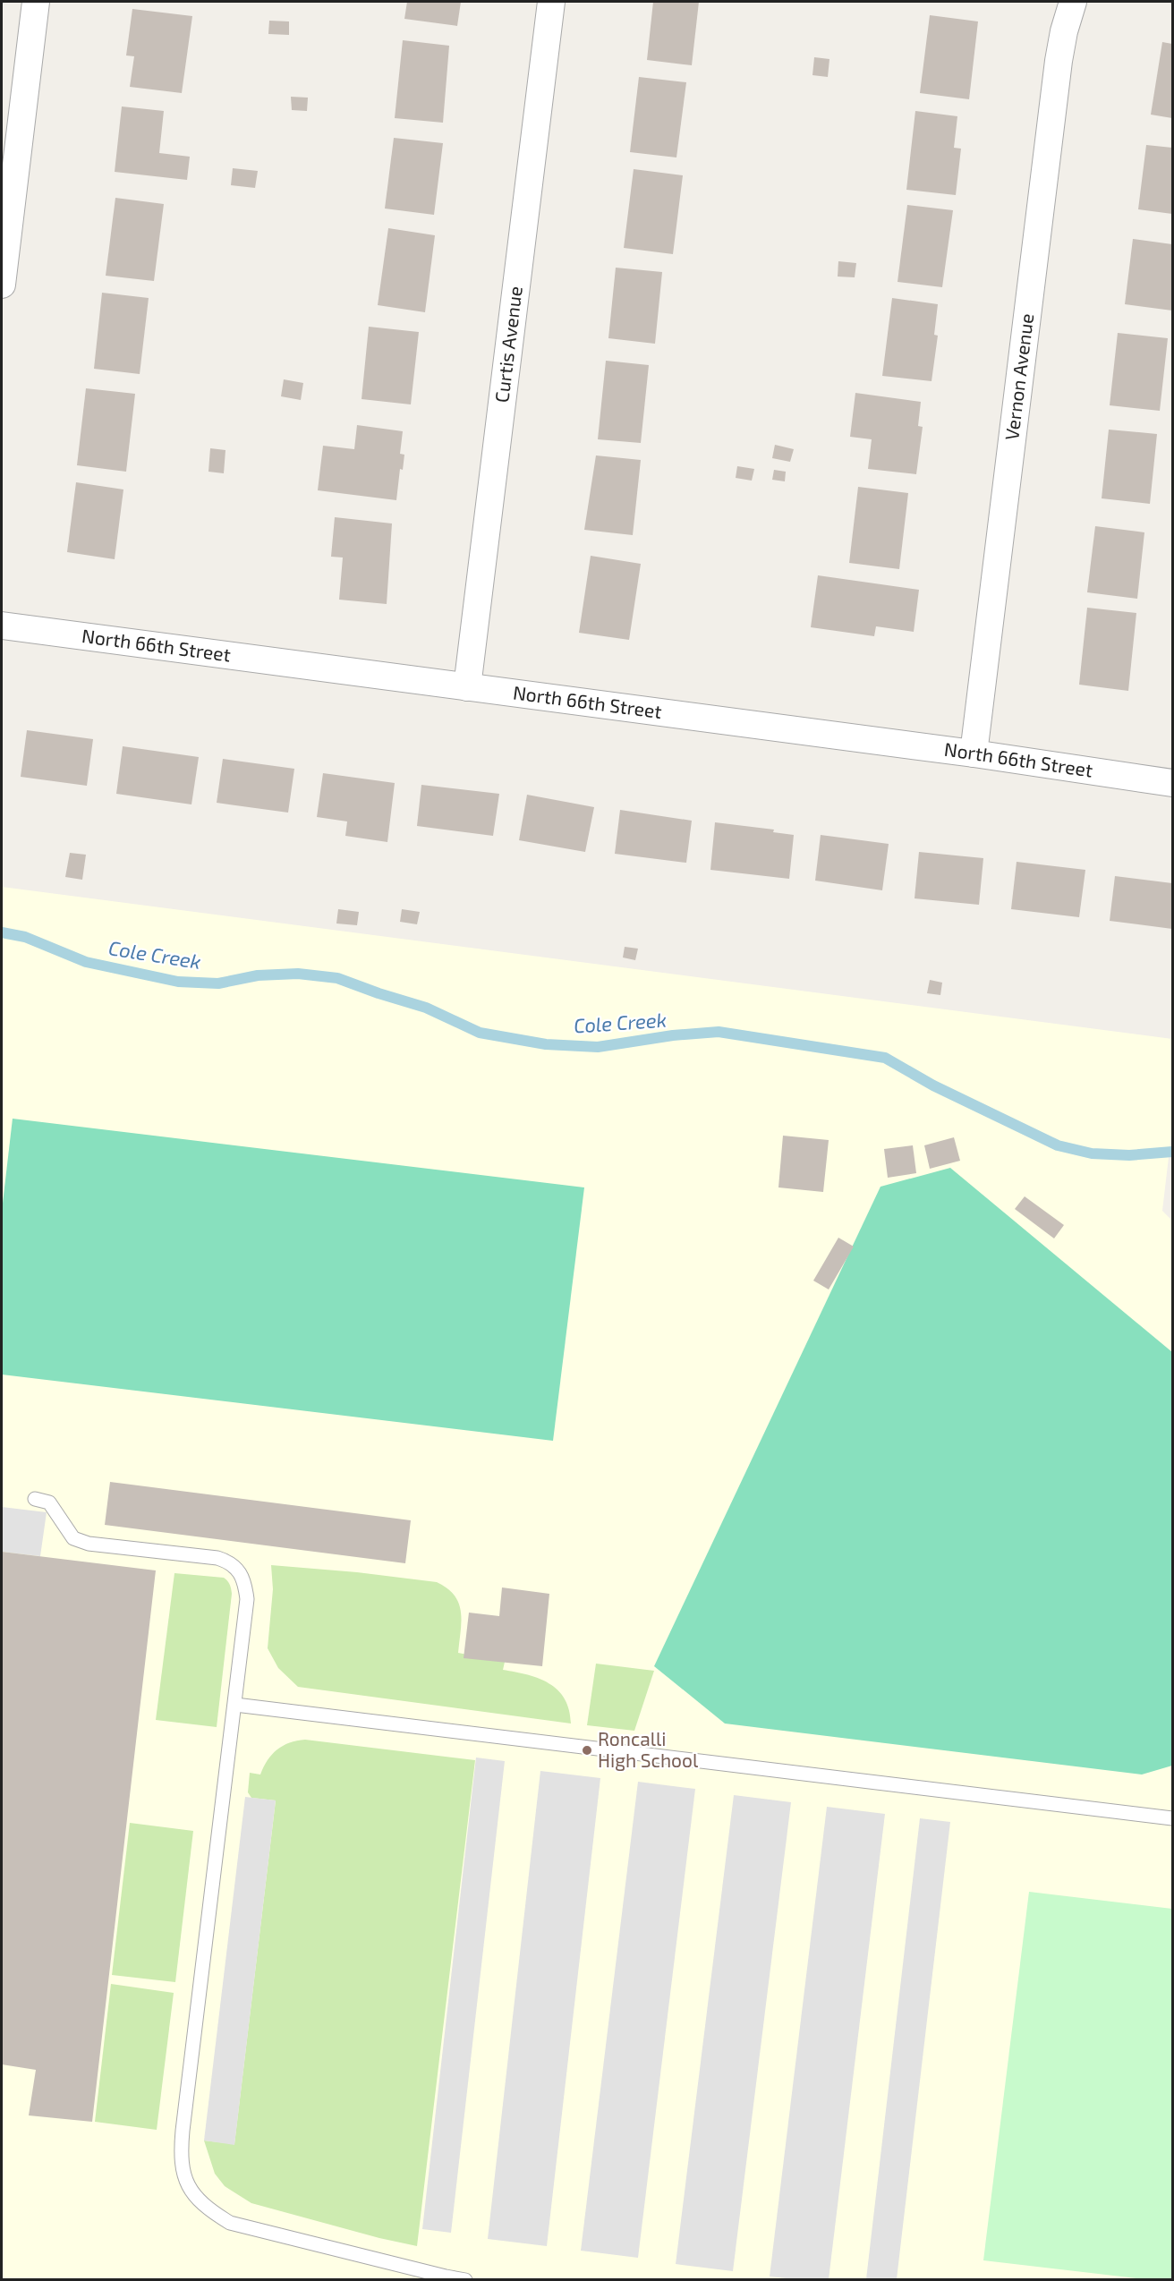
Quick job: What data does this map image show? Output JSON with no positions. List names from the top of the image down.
{
  "streets": {
    "street": ["Curtis Avenue", "Vernon Avenue", "North 66th Street"]
  },
  "crossings": [
    ["Curtis Avenue", "North 66th Street"],
    ["Vernon Avenue", "North 66th Street"]
  ],
  "water": ["Cole Creek"],
  "places": ["Roncalli High School"]
}
